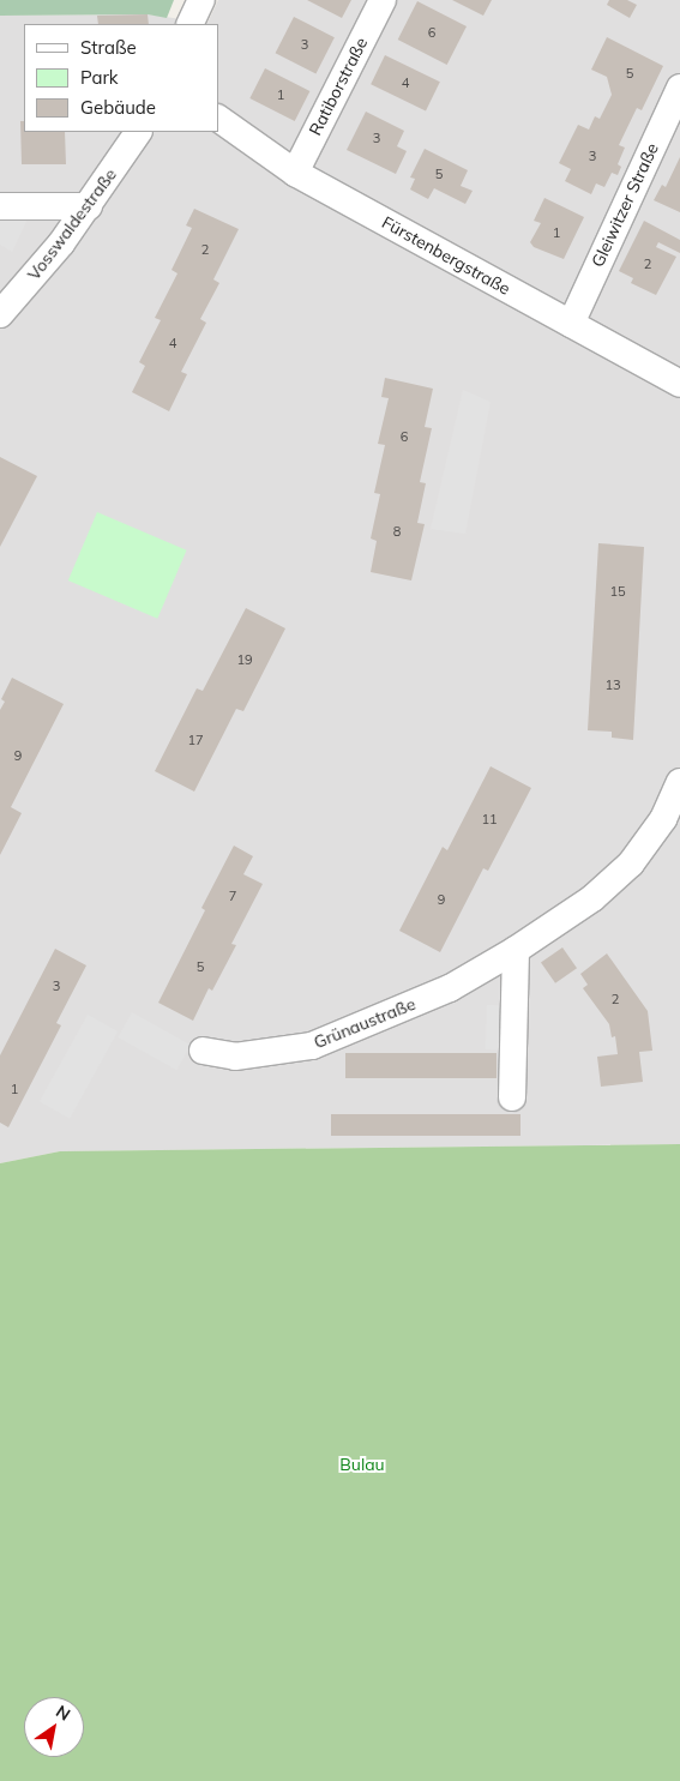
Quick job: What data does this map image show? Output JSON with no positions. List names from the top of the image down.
{
  "streets": {
    "street": [
      "Ratiborstraße",
      "Gleiwitzer Straße",
      "Vosswaldestraße",
      "Fürstenbergstraße",
      "Grünaustraße"
    ]
  },
  "crossings": [
    ["Ratiborstraße", "Fürstenbergstraße"],
    ["Gleiwitzer Straße", "Fürstenbergstraße"]
  ],
  "parks": ["Bulau"],
  "house_numbers": [
    "6",
    "3",
    "5",
    "4",
    "1",
    "3",
    "3",
    "5",
    "1",
    "2",
    "2",
    "4",
    "6",
    "8",
    "15",
    "19",
    "13",
    "17",
    "9",
    "11",
    "7",
    "9",
    "5",
    "3",
    "2",
    "1"
  ],
  "legend": ["Straße", "Park", "Gebäude"],
  "north": "top right"
}
